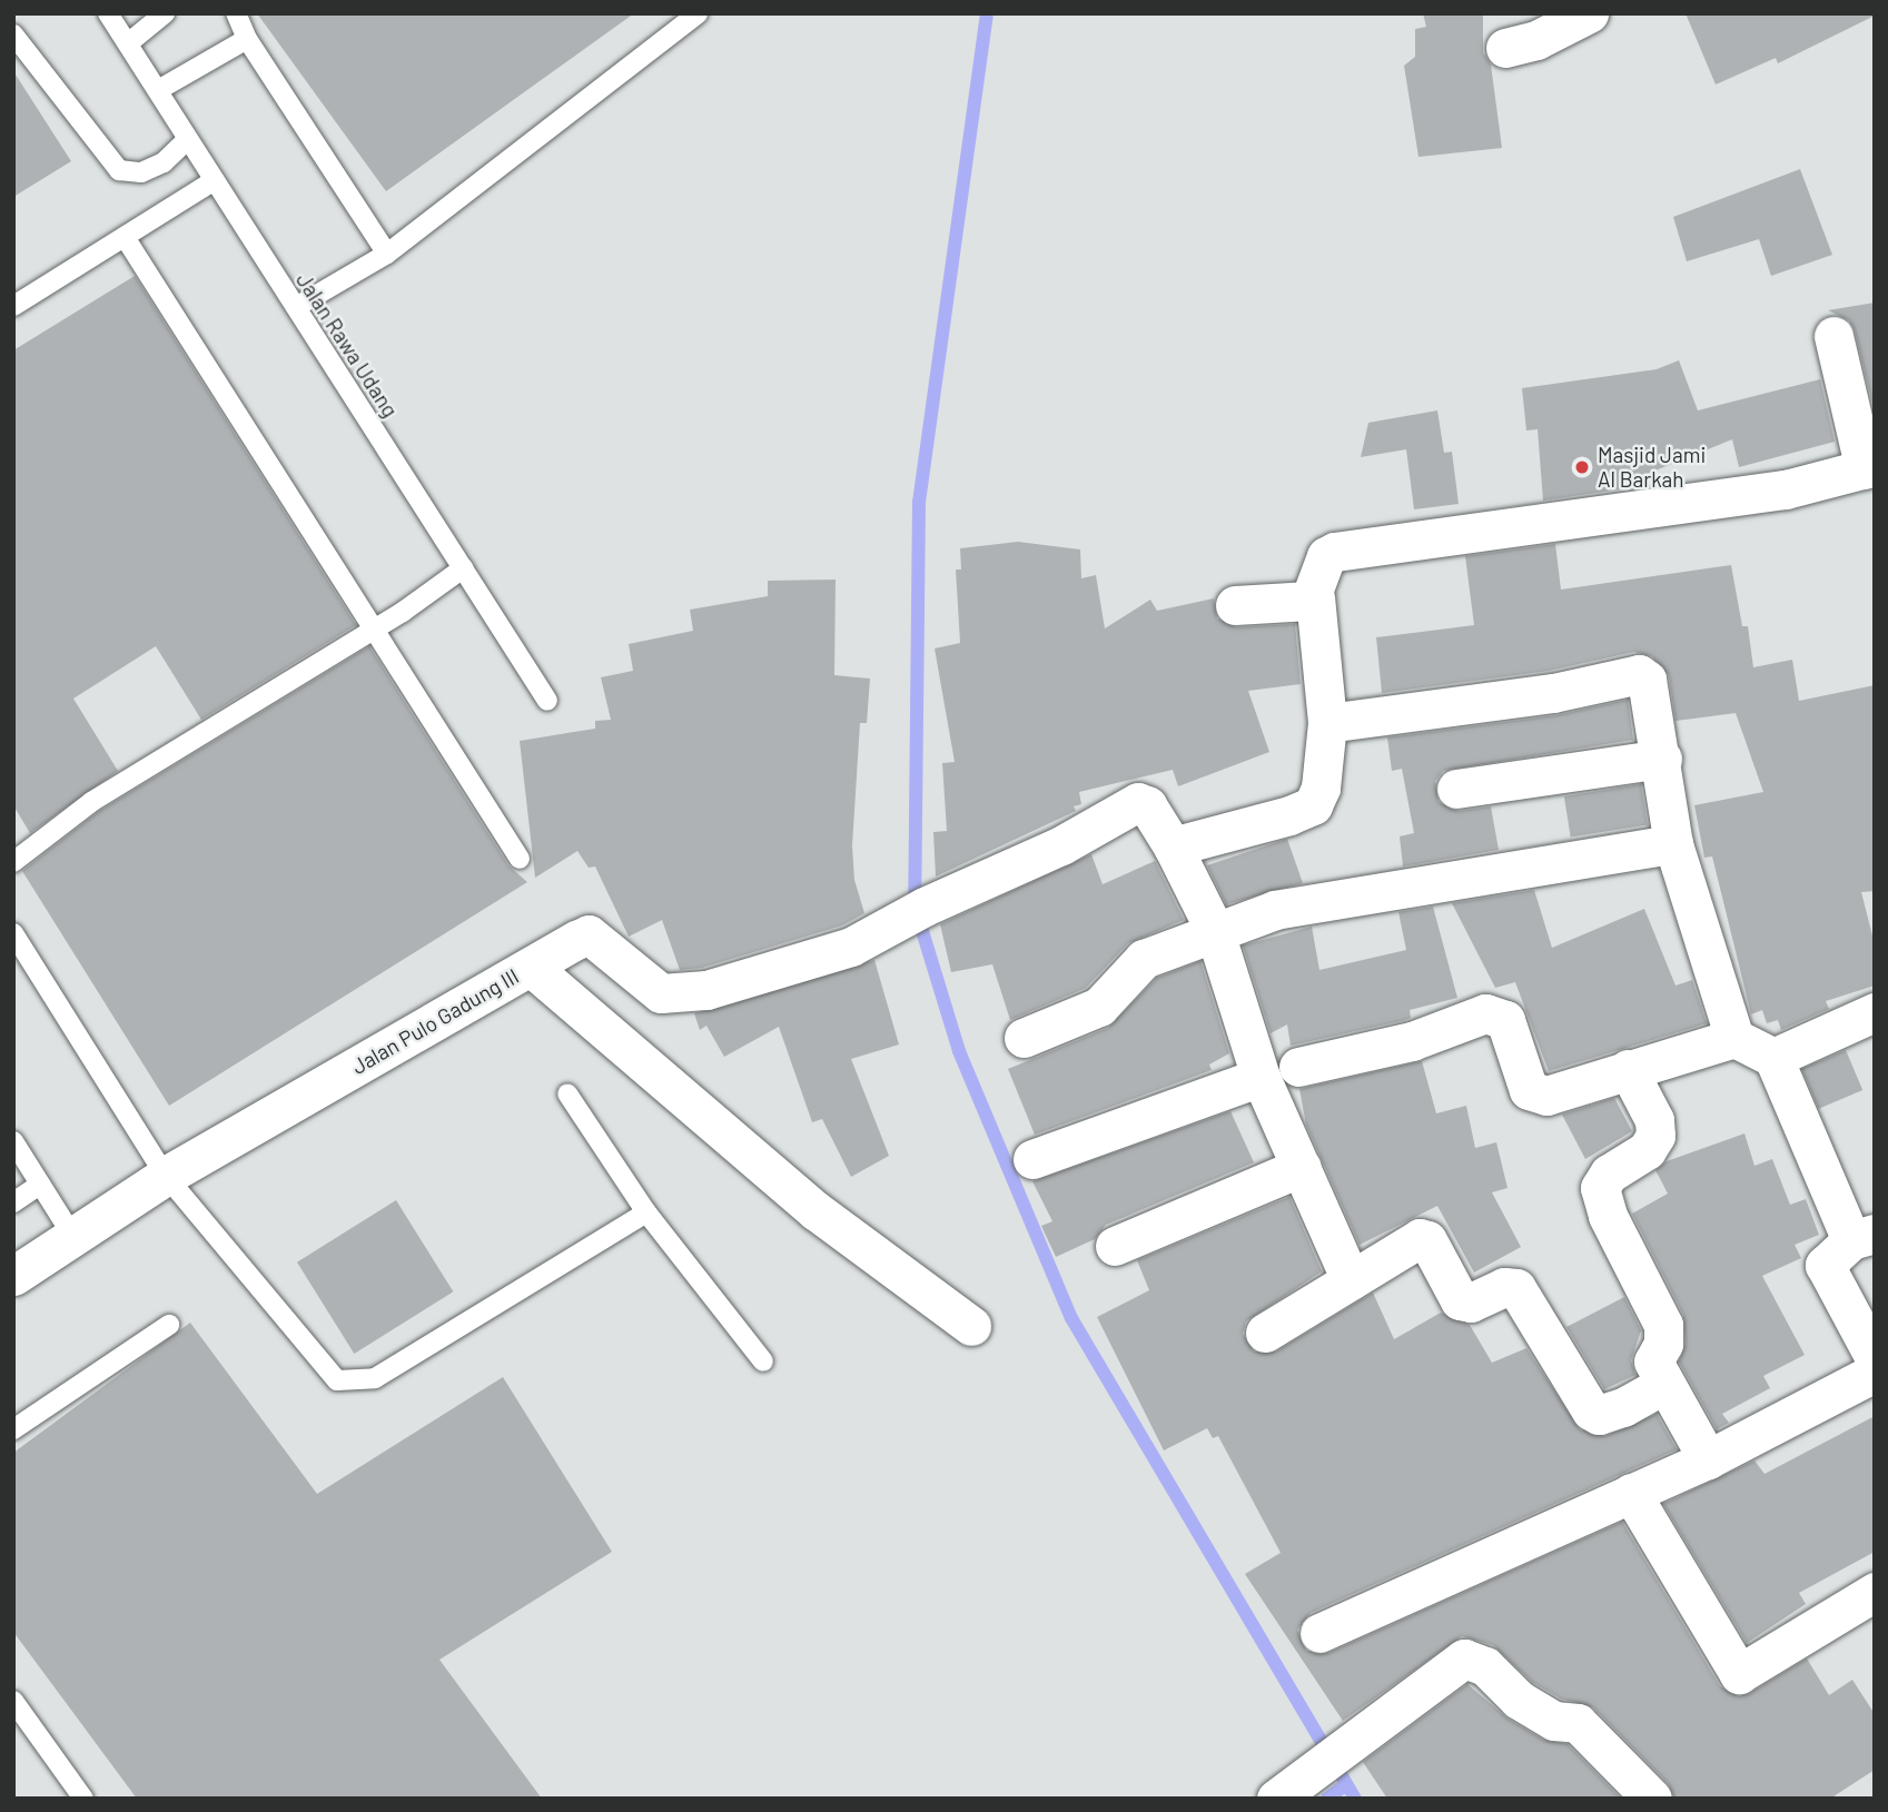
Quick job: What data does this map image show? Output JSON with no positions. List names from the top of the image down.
{
  "streets": {
    "street": ["Jalan Pulo Gadung III"],
    "lane": ["Jalan Rawa Udang"]
  },
  "places": ["Masjid Jami Al Barkah"]
}
